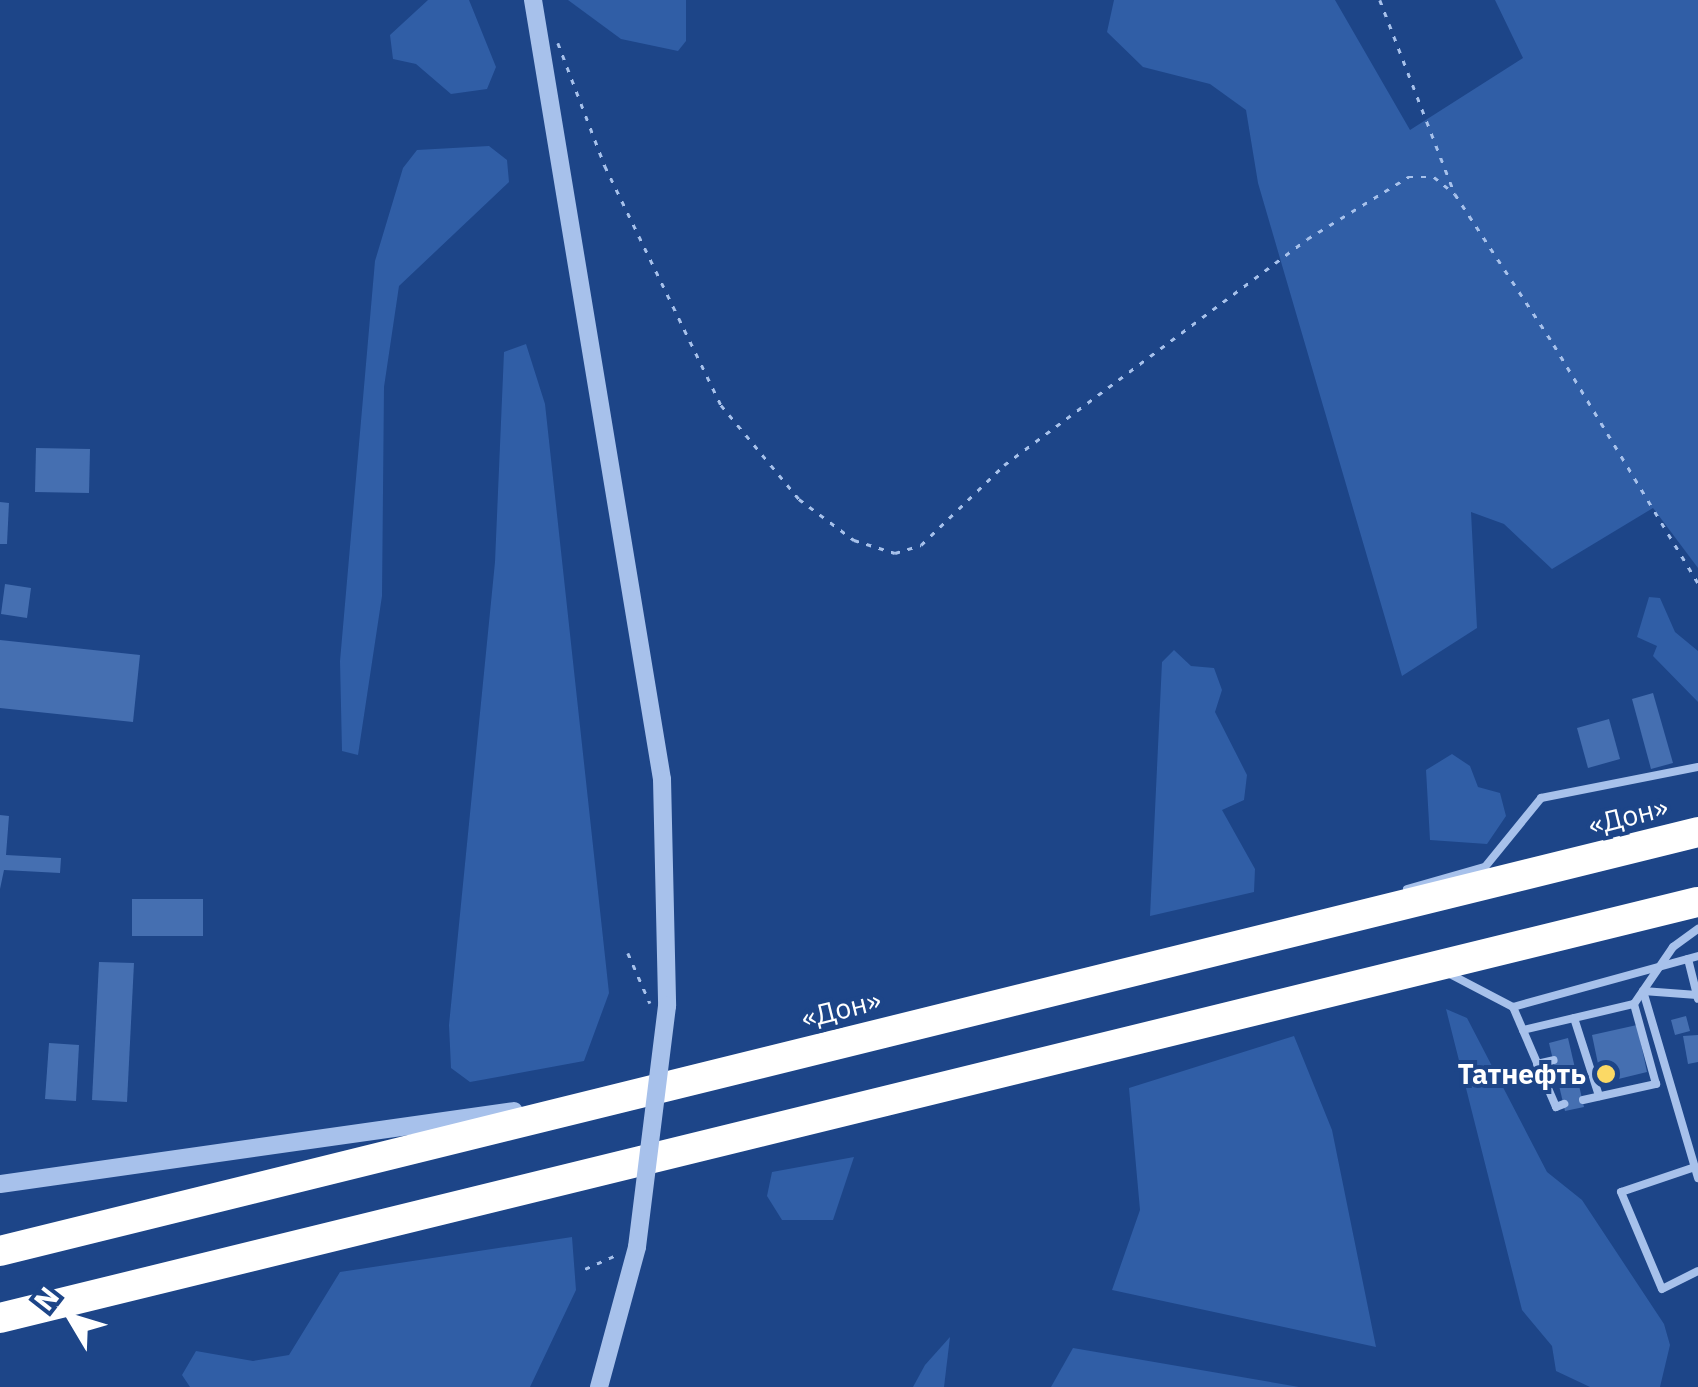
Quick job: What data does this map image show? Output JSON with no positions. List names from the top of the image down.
{
  "streets": {
    "highway": ["«Дон»"]
  },
  "places": ["Татнефть"],
  "north": "top left"
}
